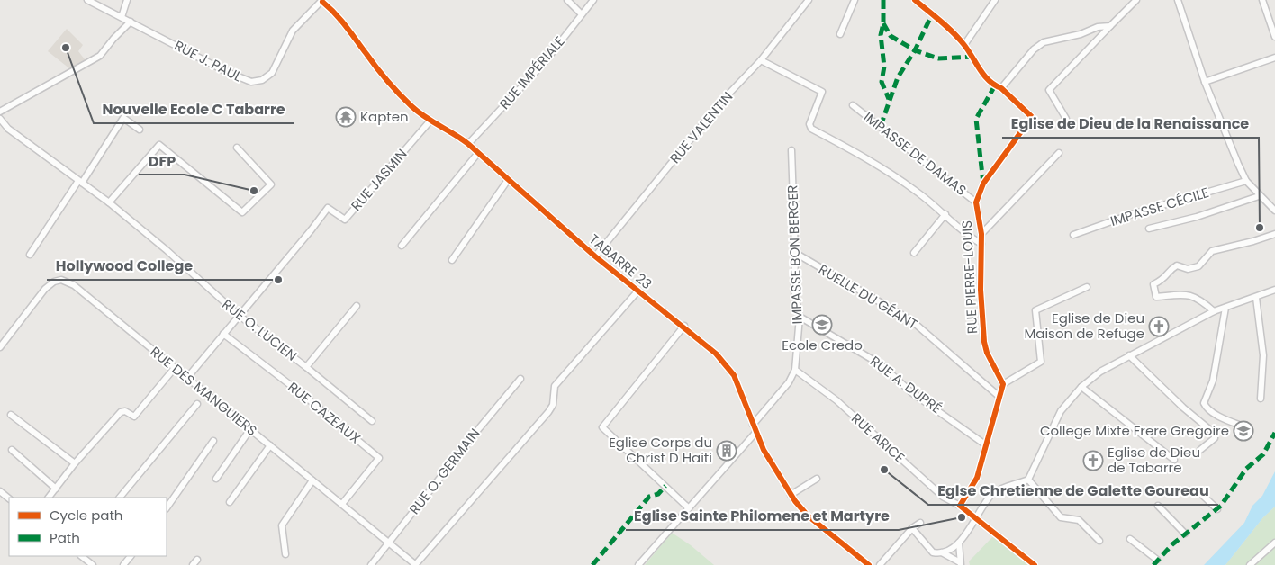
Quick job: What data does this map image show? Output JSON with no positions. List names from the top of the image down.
{
  "streets": {
    "street": [
      "RUE J. PAUL",
      "RUE IMPÉRIALE",
      "RUE VALENTIN",
      "IMPASSE DE DAMAS",
      "RUE JASMIN",
      "IMPASSE CÉCILE",
      "IMPASSE BON BERGER",
      "TABARRE 23",
      "RUE PIERRE-LOUIS",
      "RUELLE DU GÉANT",
      "RUE O. LUCIEN",
      "RUE A. DUPRÉ",
      "RUE DES MANGUIERS",
      "RUE CAZEAUX",
      "RUE ARICE",
      "RUE O. GERMAIN"
    ]
  },
  "crossings": [
    ["RUE J. PAUL", "TABARRE 23"],
    ["RUE IMPÉRIALE", "TABARRE 23"],
    ["RUE VALENTIN", "TABARRE 23"],
    ["IMPASSE DE DAMAS", "RUE PIERRE-LOUIS"],
    ["RUE JASMIN", "TABARRE 23"],
    ["RUE JASMIN", "RUE O. LUCIEN"],
    ["RUE JASMIN", "RUE DES MANGUIERS"],
    ["RUE JASMIN", "RUE CAZEAUX"],
    ["IMPASSE BON BERGER", "TABARRE 23"],
    ["IMPASSE BON BERGER", "RUELLE DU GÉANT"],
    ["IMPASSE BON BERGER", "RUE A. DUPRÉ"],
    ["IMPASSE BON BERGER", "RUE ARICE"],
    ["RUE DES MANGUIERS", "RUE CAZEAUX"],
    ["RUE DES MANGUIERS", "RUE O. GERMAIN"]
  ],
  "places": {
    "other": [
      "Nouvelle Ecole C Tabarre",
      "DFP",
      "Eglise de Dieu de la Renaissance",
      "Hollywood College",
      "Eglse Chretienne de Galette Goureau",
      "Eglise Sainte Philomene et Martyre"
    ],
    "temple": ["Kapten"],
    "school or university": ["Ecole Credo", "College Mixte Frere Gregoire"],
    "church": ["Eglise de Dieu Maison de Refuge", "Eglise de Dieu de Tabarre"],
    "building": ["Eglise Corps du Christ D Haiti"]
  },
  "legend": ["Cycle path", "Path"]
}
